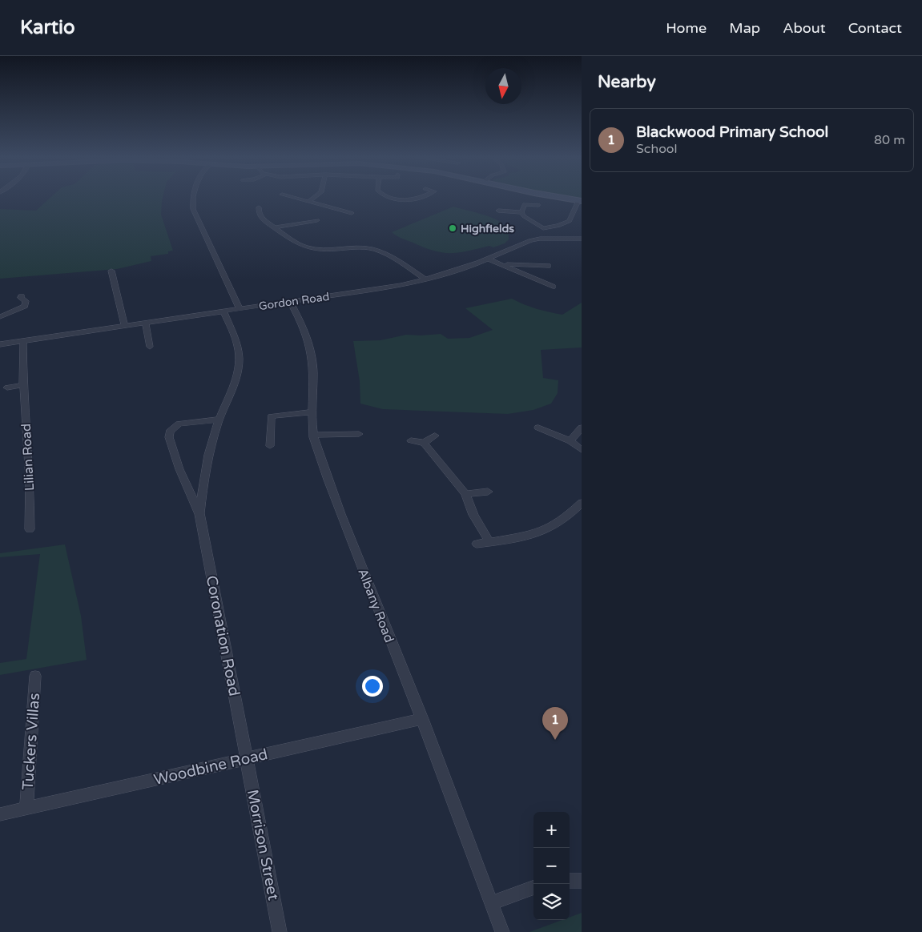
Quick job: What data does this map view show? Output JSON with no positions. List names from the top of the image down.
{
  "streets": {
    "street": [
      "Gordon Road",
      "Lilian Road",
      "Albany Road",
      "Coronation Road",
      "Tuckers Villas",
      "Woodbine Road",
      "Morrison Street"
    ]
  },
  "crossings": [
    ["Gordon Road", "Lilian Road"],
    ["Gordon Road", "Albany Road"],
    ["Gordon Road", "Coronation Road"],
    ["Albany Road", "Woodbine Road"],
    ["Coronation Road", "Woodbine Road"],
    ["Coronation Road", "Morrison Street"],
    ["Tuckers Villas", "Woodbine Road"],
    ["Woodbine Road", "Morrison Street"]
  ],
  "places": ["Highfields"],
  "north": "bottom",
  "page": {
    "header": "Kartio",
    "nav": [
      "Home",
      "Map",
      "About",
      "Contact"
    ],
    "heading": "Nearby",
    "list": [
      {
        "mark": "1",
        "name": "Blackwood Primary School",
        "note": "School",
        "value": "80 m"
      }
    ],
    "pins": "1",
    "map_buttons": ["+", "−"]
  }
}
